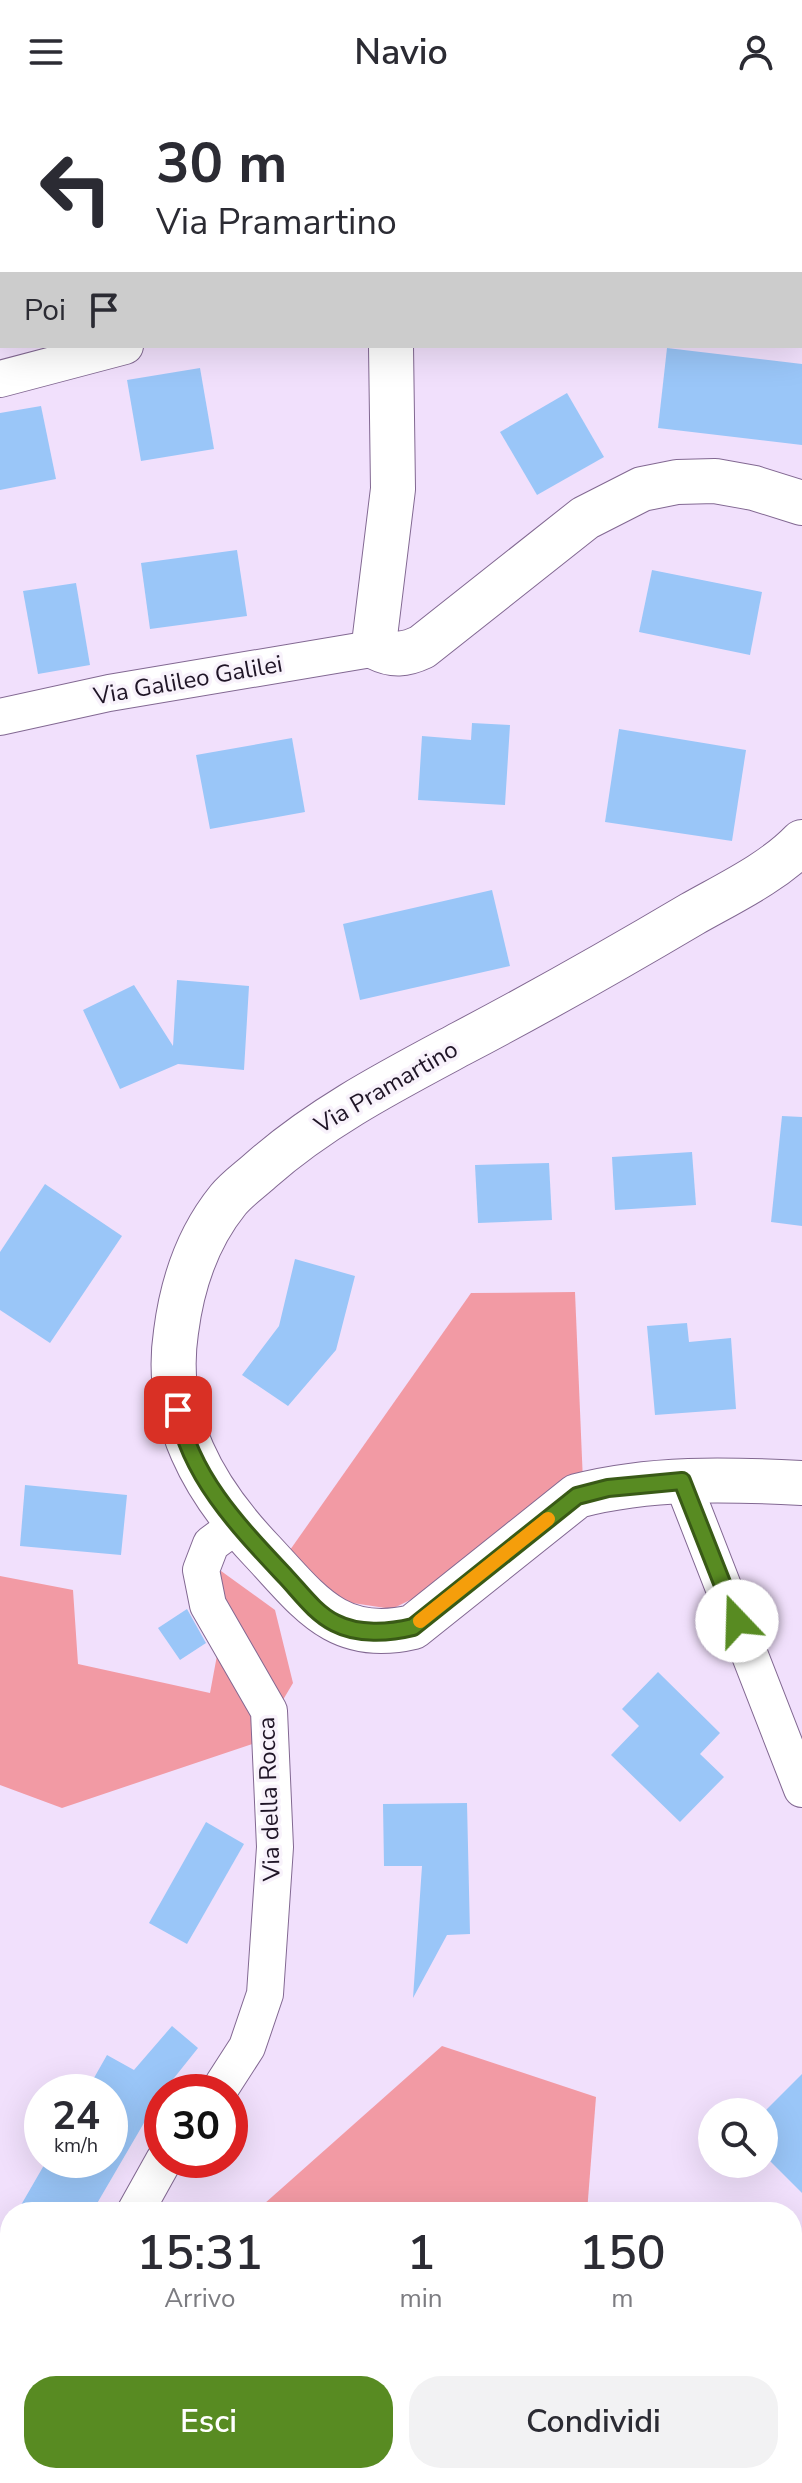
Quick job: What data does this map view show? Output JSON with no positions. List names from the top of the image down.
{
  "streets": {
    "street": ["Via Galileo Galilei", "Via Pramartino", "Via della Rocca"]
  },
  "crossings": [
    ["Via Pramartino", "Via della Rocca"]
  ],
  "page": {
    "header": "Navio",
    "turn": ["30 m", "Via Pramartino"],
    "then": "Poi",
    "speed": "24 km/h",
    "limit": "30",
    "eta": [
      "15:31",
      "Arrivo",
      "1",
      "min",
      "150",
      "m"
    ],
    "buttons": ["Esci", "Condividi"]
  }
}
